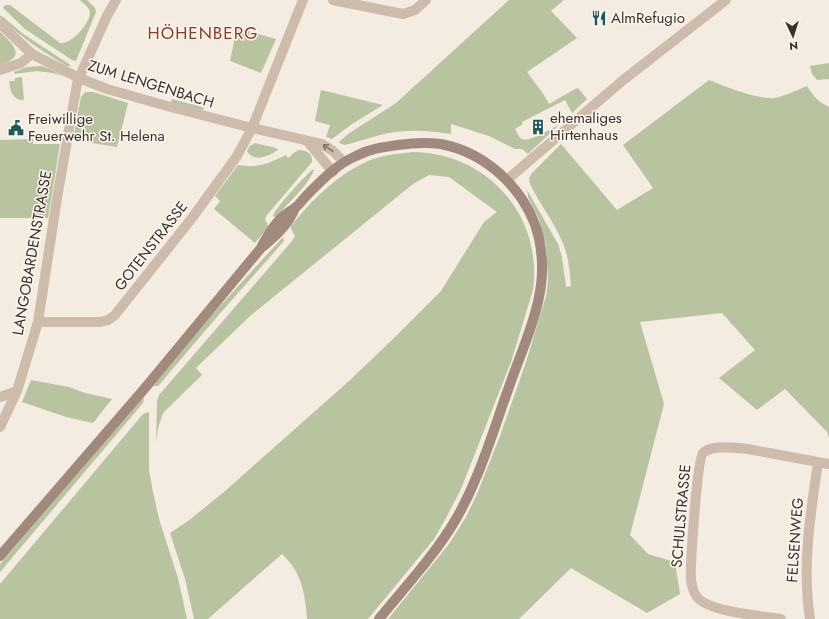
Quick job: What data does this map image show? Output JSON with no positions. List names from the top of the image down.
{
  "streets": {
    "street": [
      "ZUM LENGENBACH",
      "GOTENSTRASSE",
      "LANGOBARDENSTRASSE",
      "SCHULSTRASSE",
      "FELSENWEG"
    ]
  },
  "crossings": [
    ["ZUM LENGENBACH", "GOTENSTRASSE"],
    ["ZUM LENGENBACH", "LANGOBARDENSTRASSE"],
    ["GOTENSTRASSE", "LANGOBARDENSTRASSE"],
    ["SCHULSTRASSE", "FELSENWEG"]
  ],
  "districts": ["HÖHENBERG"],
  "places": {
    "restaurant": ["AlmRefugio"],
    "building": ["ehemaliges Hirtenhaus"],
    "public building": ["Freiwillige Feuerwehr St. Helena"]
  },
  "north": "bottom"
}
